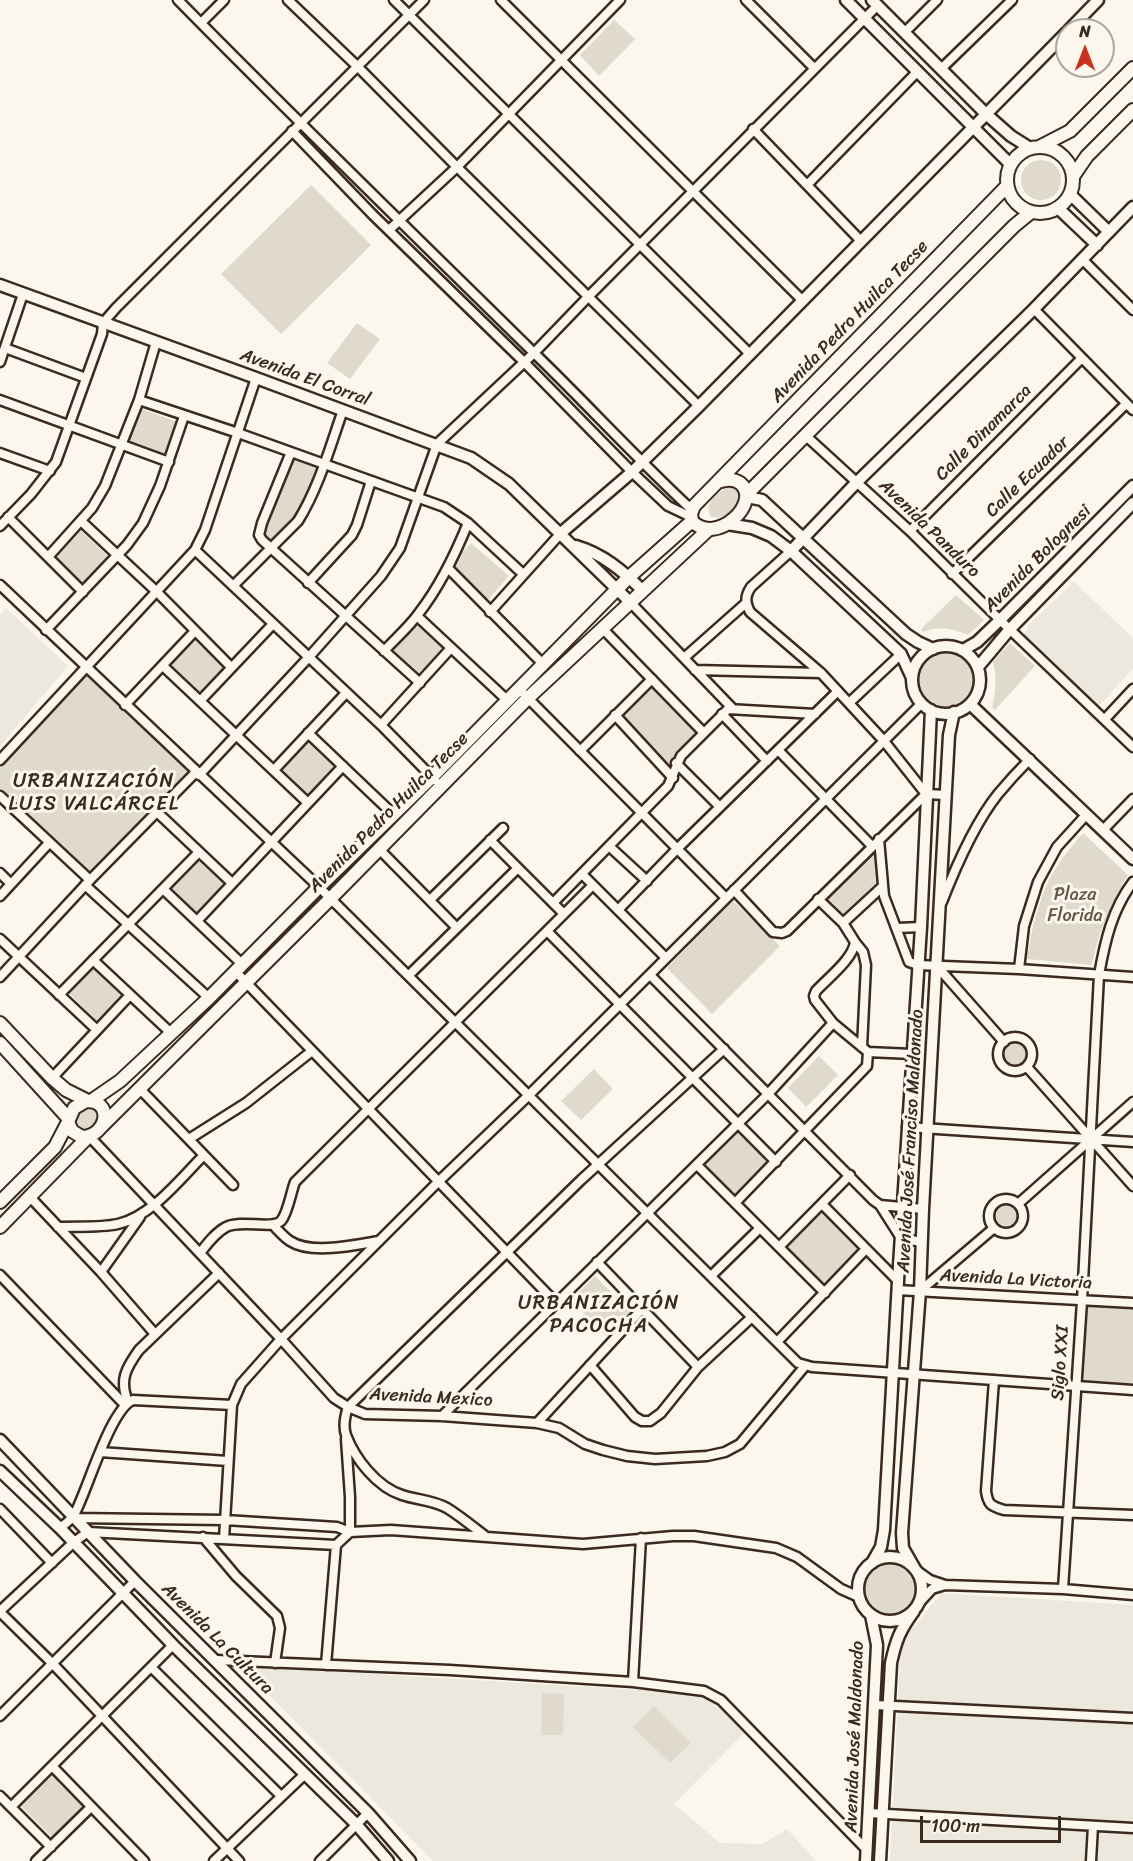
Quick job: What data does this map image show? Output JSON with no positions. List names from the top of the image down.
{
  "streets": {
    "main road": ["Avenida Pedro Huilca Tecse"],
    "street": [
      "Avenida El Corral",
      "Calle Dinamarca",
      "Calle Ecuador",
      "Avenida Panduro",
      "Avenida Bolognesi",
      "Avenida José Franciso Maldonado",
      "Avenida La Victoria",
      "Siglo XXI",
      "Avenida Mexico",
      "Avenida La Cultura",
      "Avenida José Maldonado"
    ]
  },
  "crossings": [
    ["Avenida Pedro Huilca Tecse", "Avenida El Corral"],
    ["Avenida Pedro Huilca Tecse", "Avenida Mexico"],
    ["Calle Dinamarca", "Avenida Panduro"],
    ["Calle Ecuador", "Avenida Panduro"],
    ["Avenida Panduro", "Avenida Bolognesi"],
    ["Avenida Bolognesi", "Avenida José Franciso Maldonado"],
    ["Avenida José Franciso Maldonado", "Avenida La Victoria"],
    ["Avenida José Franciso Maldonado", "Avenida José Maldonado"],
    ["Avenida La Victoria", "Siglo XXI"]
  ],
  "districts": ["URBANIZACIÓN LUIS VALCÁRCEL", "URBANIZACIÓN PACOCHA"],
  "parks": ["Plaza Florida"],
  "scale_bar": "100 m",
  "north": "top"
}
